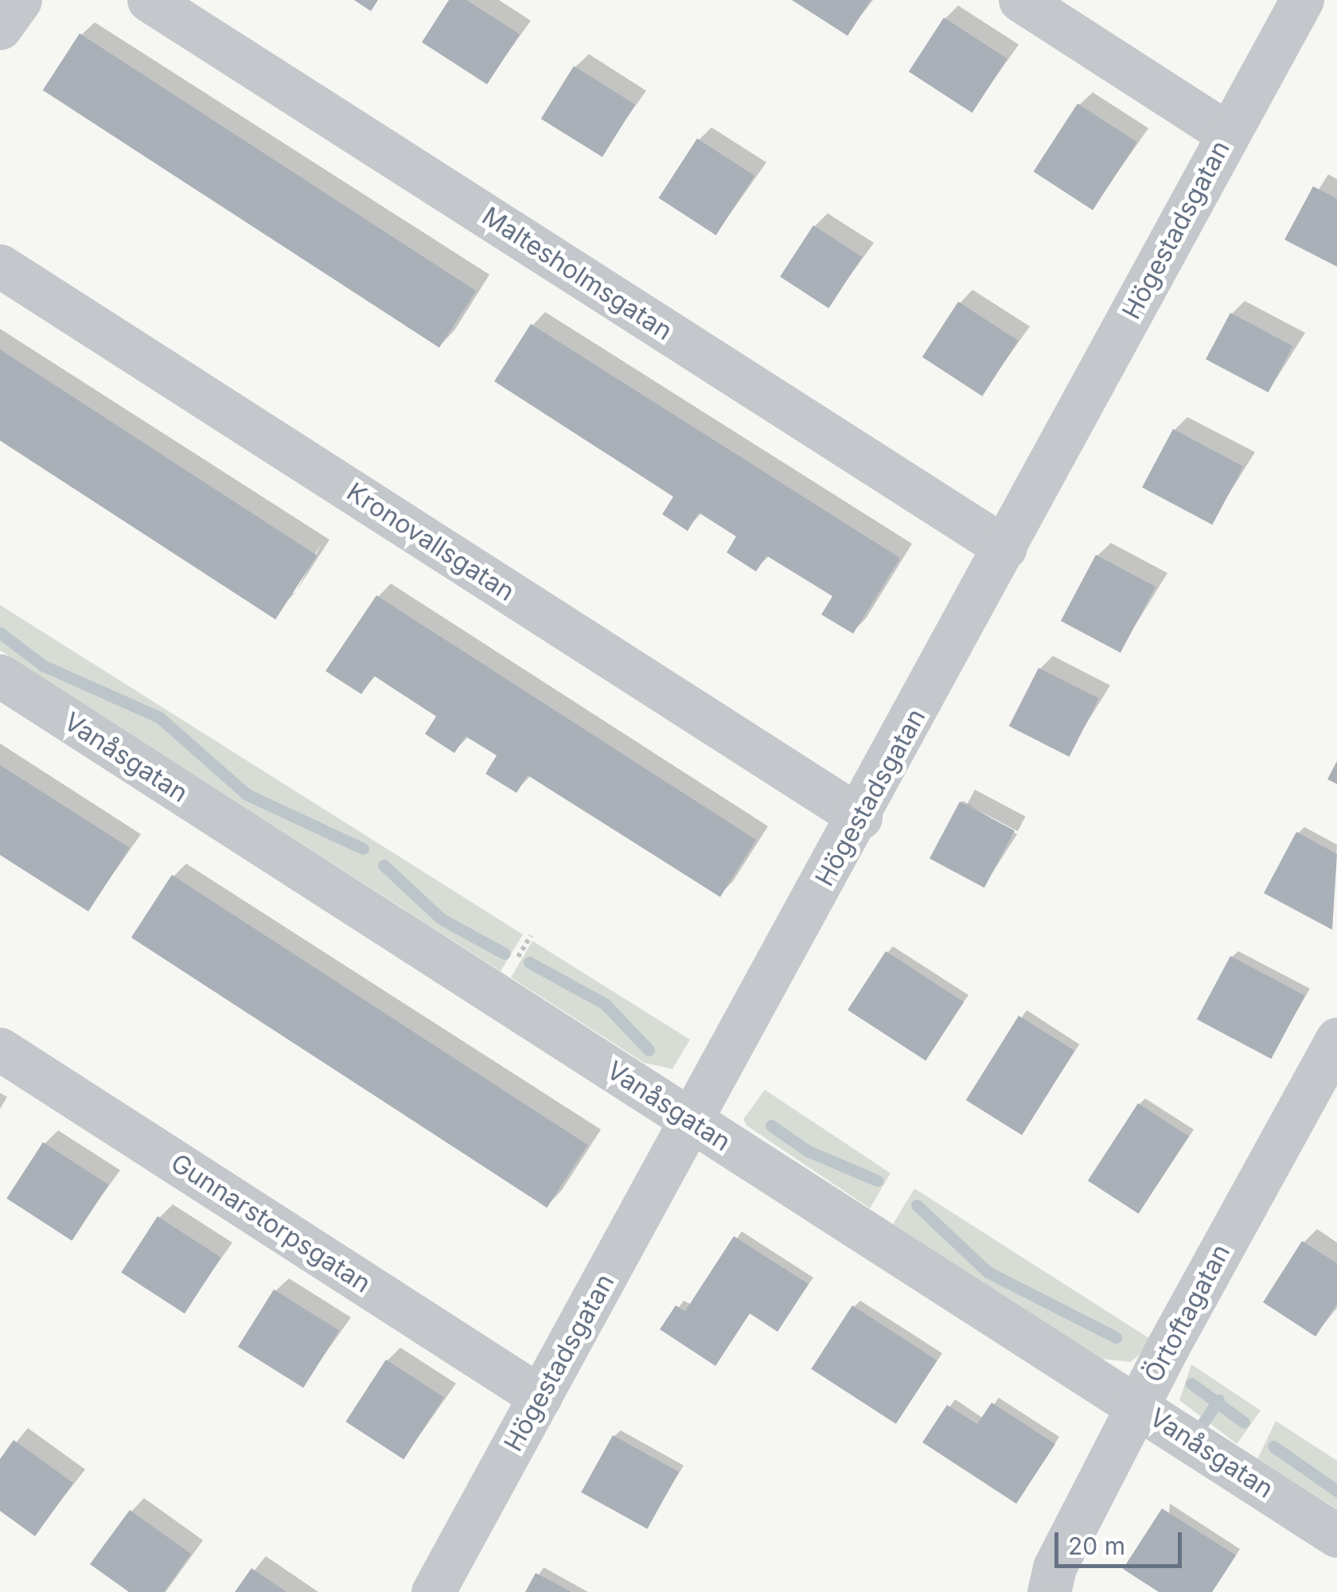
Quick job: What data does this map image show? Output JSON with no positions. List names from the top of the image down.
{
  "streets": {
    "street": [
      "Högestadsgatan",
      "Maltesholmsgatan",
      "Kronovallsgatan",
      "Vanåsgatan",
      "Gunnarstorpsgatan",
      "Örtoftagatan"
    ]
  },
  "crossings": [
    ["Högestadsgatan", "Maltesholmsgatan"],
    ["Högestadsgatan", "Kronovallsgatan"],
    ["Högestadsgatan", "Vanåsgatan"],
    ["Högestadsgatan", "Gunnarstorpsgatan"],
    ["Vanåsgatan", "Örtoftagatan"]
  ],
  "scale_bar": "20 m"
}
